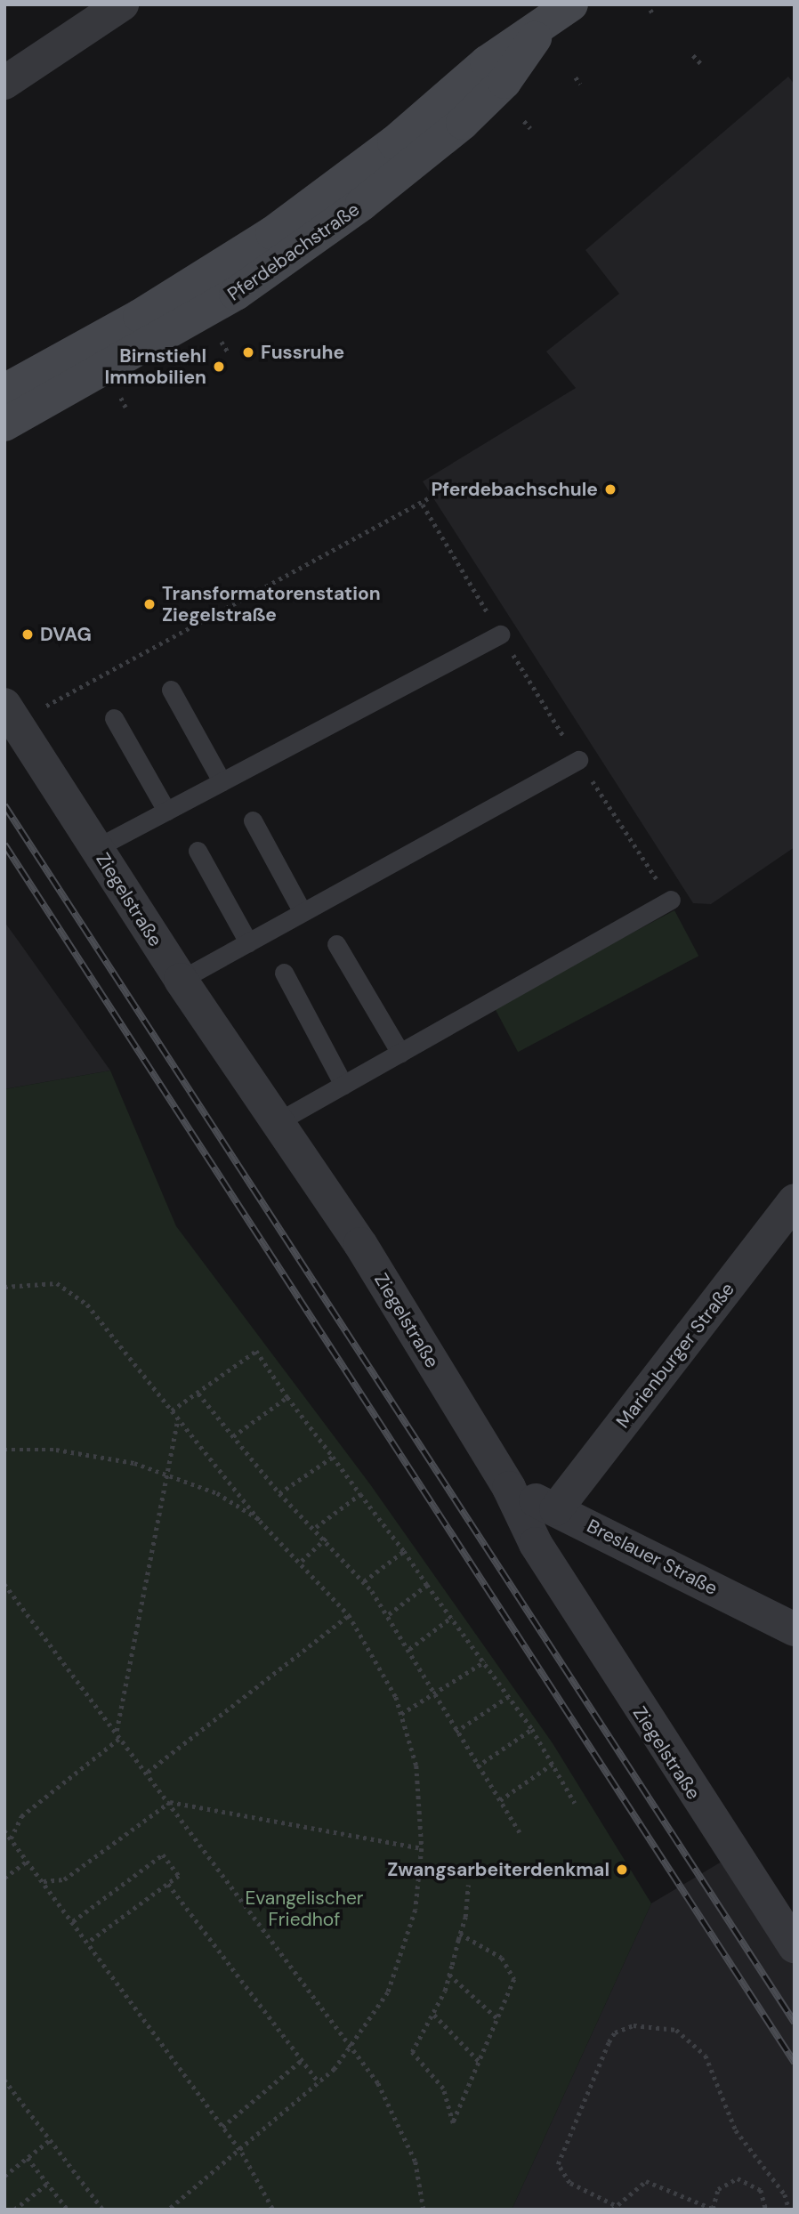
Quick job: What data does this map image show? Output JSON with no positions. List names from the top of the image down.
{
  "streets": {
    "main road": ["Pferdebachstraße"],
    "street": ["Ziegelstraße", "Marienburger Straße", "Breslauer Straße"]
  },
  "crossings": [
    ["Ziegelstraße", "Breslauer Straße"],
    ["Marienburger Straße", "Breslauer Straße"]
  ],
  "parks": ["Evangelischer Friedhof"],
  "places": [
    "Fussruhe",
    "Birnstiehl Immobilien",
    "Pferdebachschule",
    "Transformatorenstation Ziegelstraße",
    "DVAG",
    "Zwangsarbeiterdenkmal"
  ]
}
